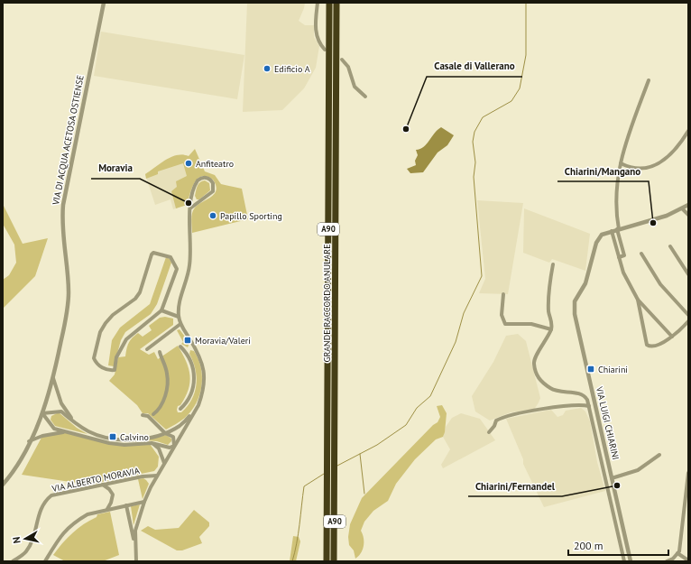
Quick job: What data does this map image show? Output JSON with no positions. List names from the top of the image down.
{
  "streets": {
    "highway": ["A90", "GRANDE RACCORDO ANULARE"],
    "street": ["VIA DI ACQUA ACETOSA OSTIENSE", "VIA LUIGI CHIARINI", "VIA ALBERTO MORAVIA"]
  },
  "places": {
    "other": [
      "Edificio A",
      "Casale di Vallerano",
      "Anfiteatro",
      "Moravia",
      "Papillo Sporting",
      "Chiarini/Mangano",
      "Chiarini/Fernandel"
    ],
    "transit": ["Moravia/Valeri", "Chiarini", "Calvino"]
  },
  "scale_bar": "200 m",
  "north": "left"
}
